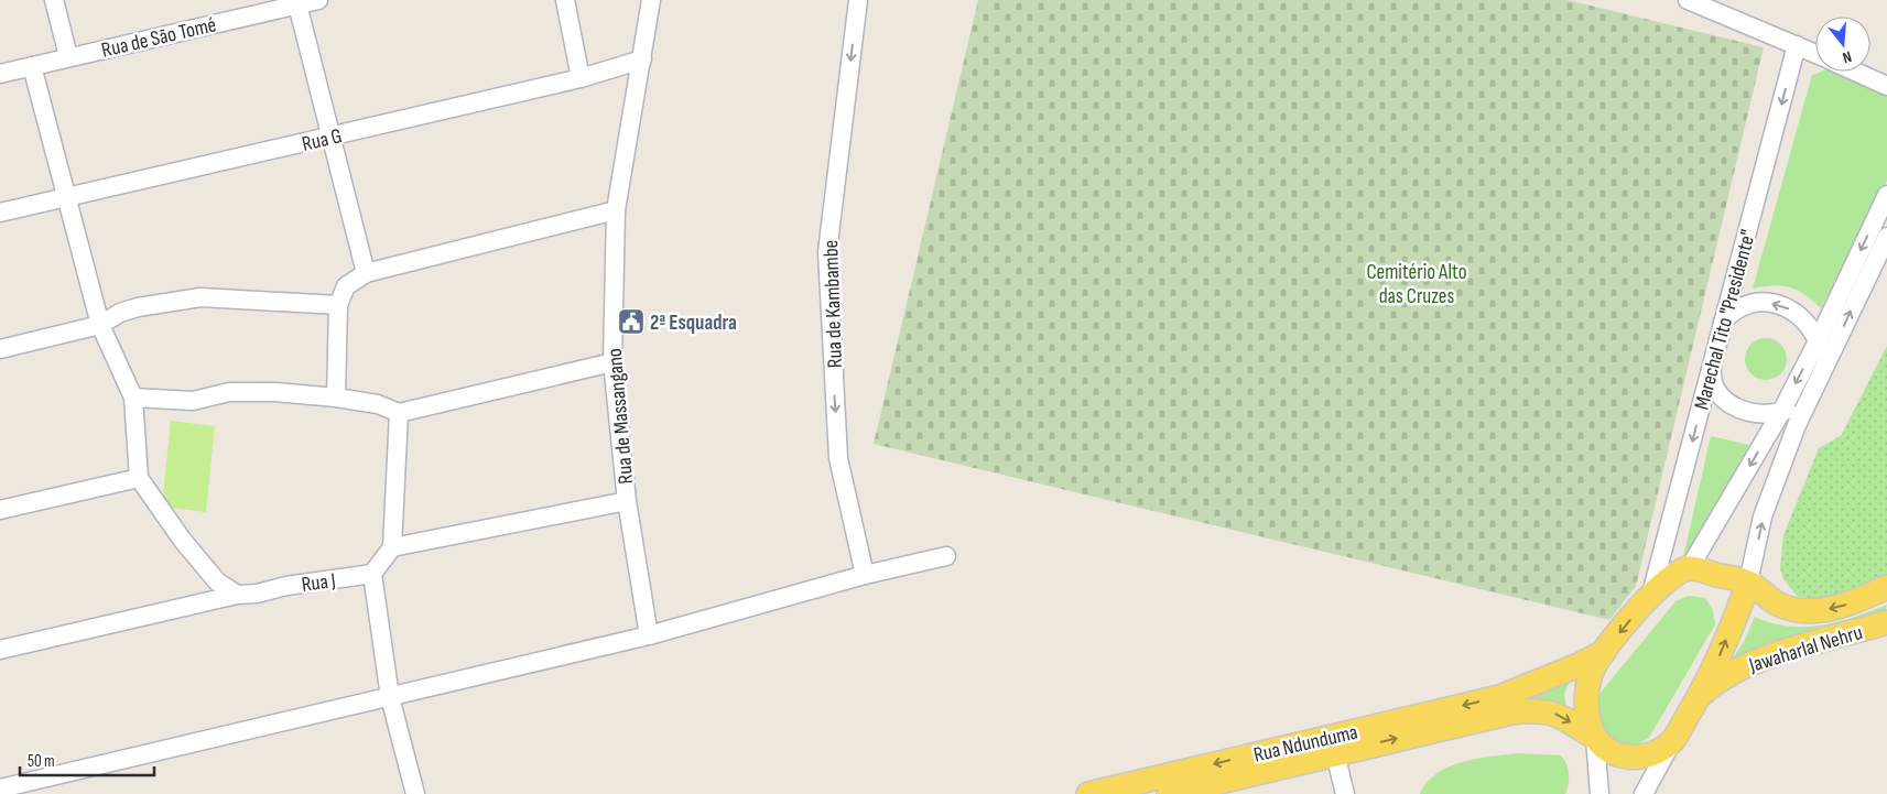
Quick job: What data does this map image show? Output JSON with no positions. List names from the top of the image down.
{
  "streets": {
    "main road": ["Jawaharlal Nehru", "Rua Ndunduma"],
    "street": [
      "Rua de São Tomé",
      "Rua G",
      "Rua de Kambambe",
      "Marechal Tito \"Presidente\"",
      "Rua de Massangano",
      "Rua J"
    ]
  },
  "crossings": [
    ["Rua G", "Rua de Massangano"]
  ],
  "one_way": ["Rua de Kambambe"],
  "parks": ["Cemitério Alto das Cruzes"],
  "places": {
    "public building": ["2ª Esquadra"]
  },
  "scale_bar": "50 m",
  "north": "bottom"
}
